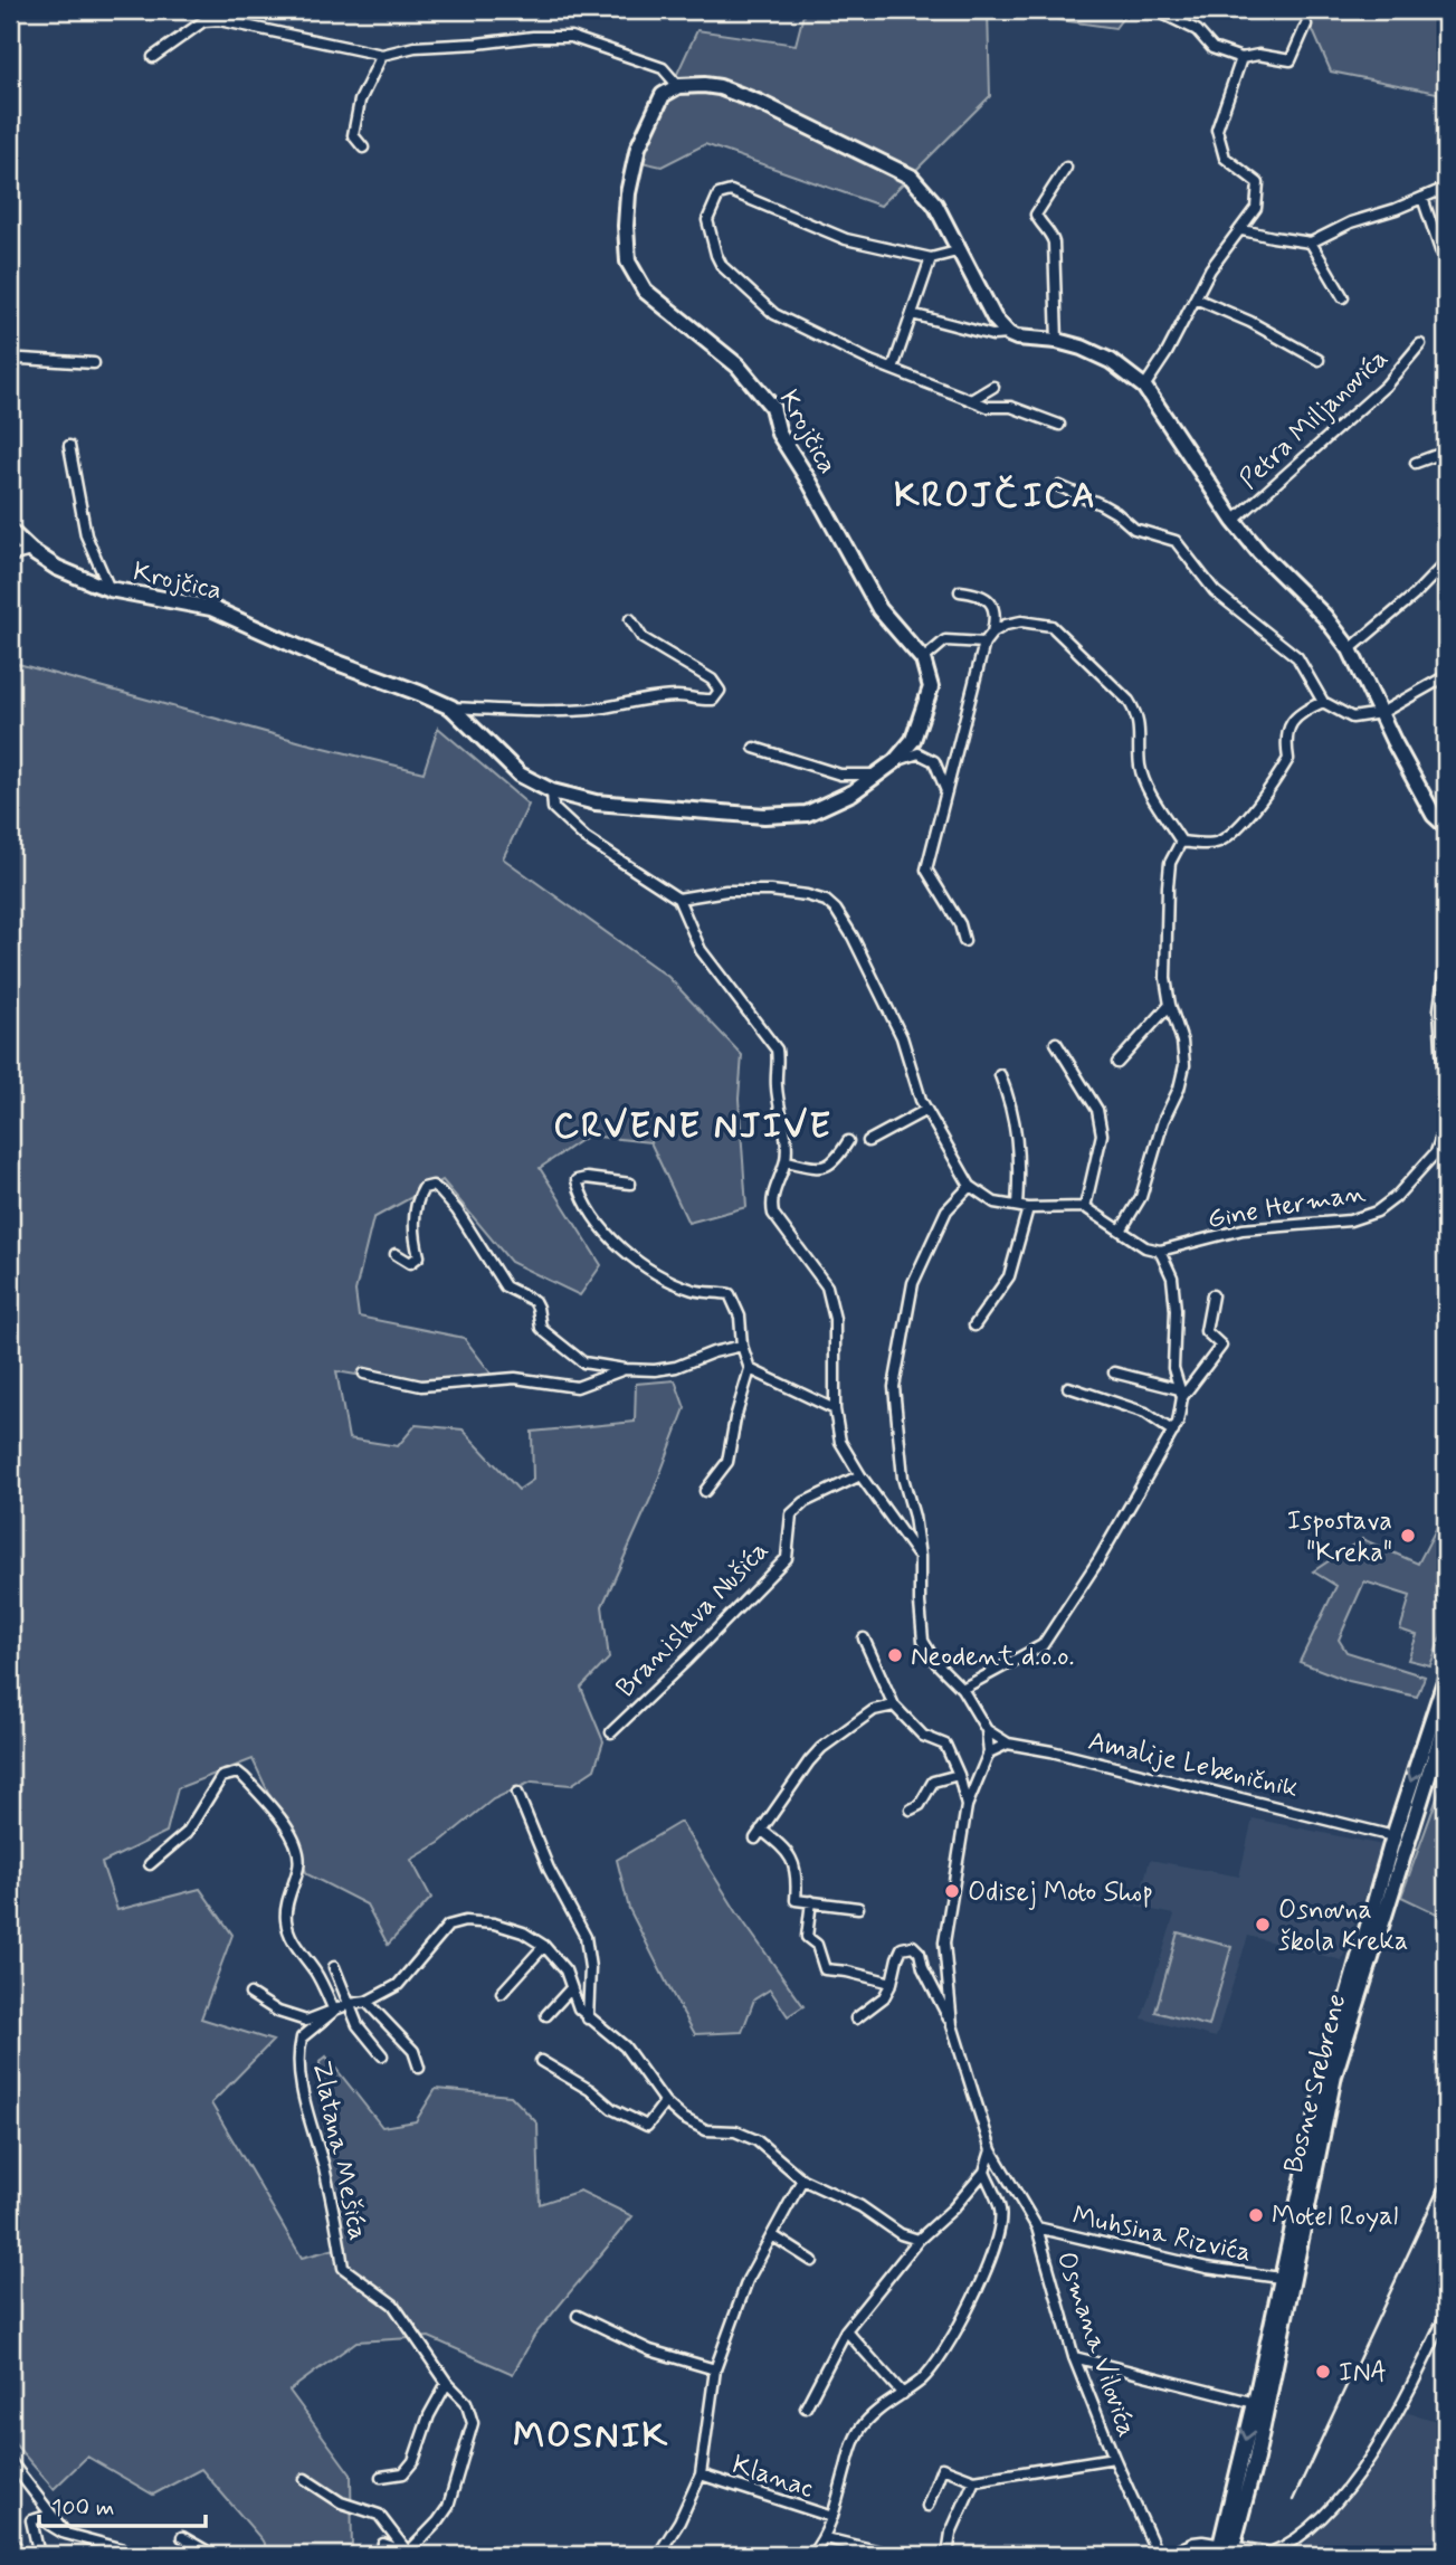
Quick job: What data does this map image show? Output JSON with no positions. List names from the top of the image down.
{
  "streets": {
    "main road": ["Krojčica", "Bosne Srebrene"],
    "street": [
      "Petra Miljanovića",
      "Gine Herman",
      "Branislava Nušića",
      "Amalije Lebeničnik",
      "Zlatana Mešića",
      "Muhsina Rizvića",
      "Osmana Vilovića",
      "Klanac"
    ]
  },
  "crossings": [
    ["Amalije Lebeničnik", "Bosne Srebrene"],
    ["Bosne Srebrene", "Muhsina Rizvića"],
    ["Muhsina Rizvića", "Osmana Vilovića"]
  ],
  "districts": ["KROJČICA", "CRVENE NJIVE", "MOSNIK"],
  "places": [
    "Ispostava \"Kreka\"",
    "Neodent d.o.o.",
    "Odisej Moto Shop",
    "Osnovna škola Kreka",
    "Motel Royal",
    "INA"
  ],
  "scale_bar": "100 m"
}
